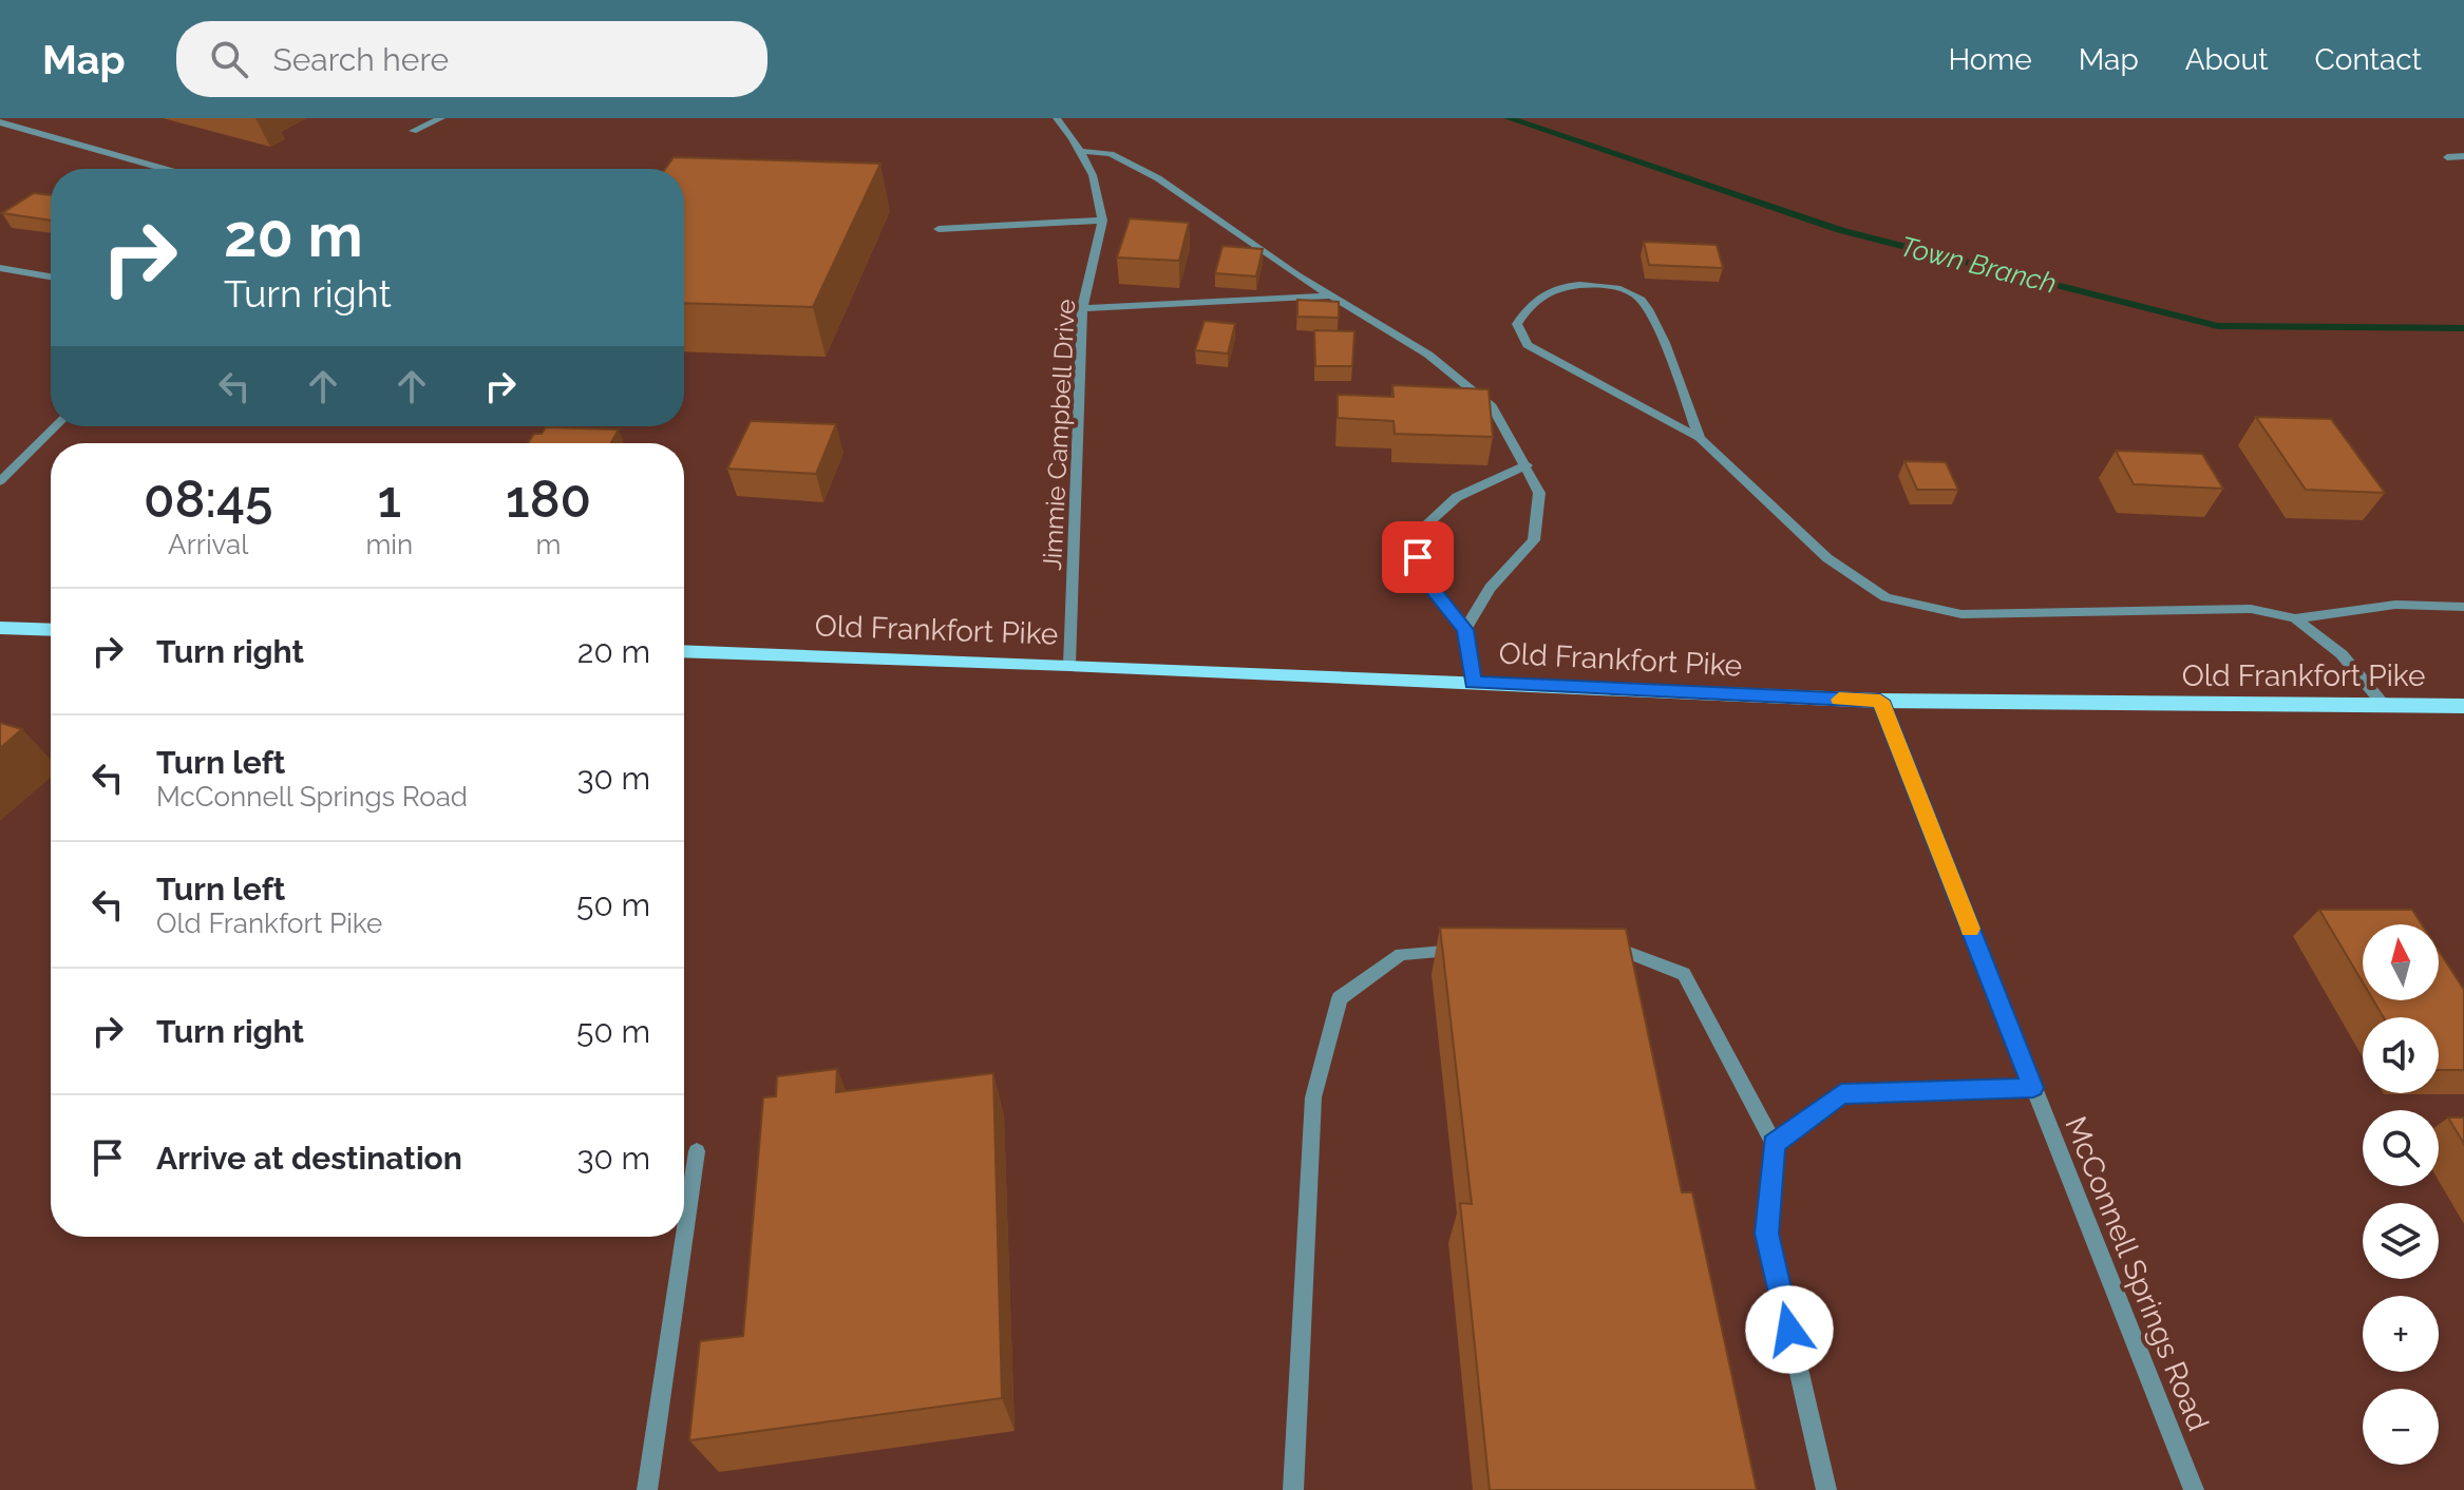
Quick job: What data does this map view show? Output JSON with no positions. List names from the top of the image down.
{
  "streets": {
    "main road": ["Old Frankfort Pike"],
    "street": ["Jimmie Campbell Drive", "McConnell Springs Road"]
  },
  "crossings": [
    ["Jimmie Campbell Drive", "Old Frankfort Pike"],
    ["Old Frankfort Pike", "McConnell Springs Road"]
  ],
  "water": ["Town Branch"],
  "north": "top",
  "page": {
    "header": "Map",
    "search": "Search here",
    "nav": [
      "Home",
      "Map",
      "About",
      "Contact"
    ],
    "turn": ["20 m", "Turn right"],
    "eta": [
      "08:45",
      "Arrival",
      "1",
      "min",
      "180",
      "m"
    ],
    "list": [
      {
        "name": "Turn right",
        "value": "20 m"
      },
      {
        "name": "Turn left",
        "note": "McConnell Springs Road",
        "value": "30 m"
      },
      {
        "name": "Turn left",
        "note": "Old Frankfort Pike",
        "value": "50 m"
      },
      {
        "name": "Turn right",
        "value": "50 m"
      },
      {
        "name": "Arrive at destination",
        "value": "30 m"
      }
    ],
    "map_buttons": ["+", "−"]
  }
}
